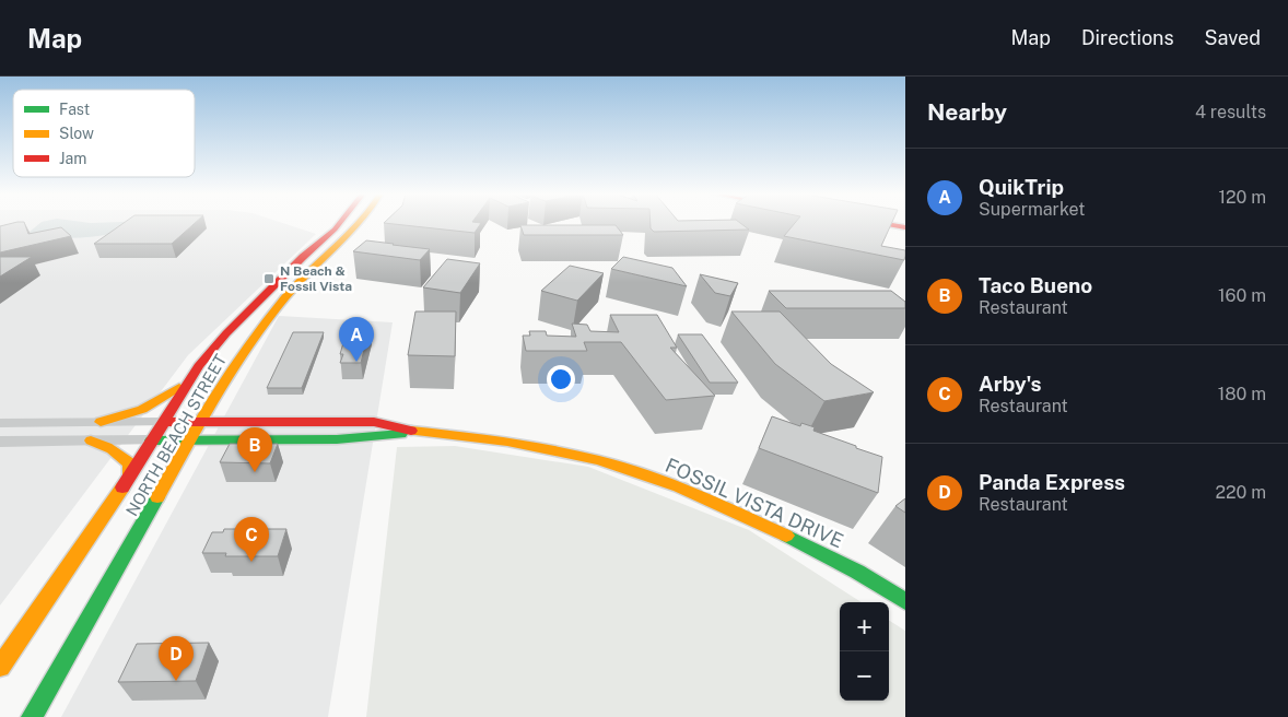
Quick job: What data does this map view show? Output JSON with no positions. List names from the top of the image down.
{
  "streets": {
    "main road": ["NORTH BEACH STREET", "FOSSIL VISTA DRIVE"]
  },
  "crossings": [
    ["NORTH BEACH STREET", "FOSSIL VISTA DRIVE"]
  ],
  "places": {
    "transit": ["N Beach & Fossil Vista"]
  },
  "legend": ["Fast", "Slow", "Jam"],
  "page": {
    "header": "Map",
    "nav": ["Map", "Directions", "Saved"],
    "heading": ["Nearby", "4 results"],
    "list": [
      {
        "mark": "A",
        "name": "QuikTrip",
        "note": "Supermarket",
        "value": "120 m"
      },
      {
        "mark": "B",
        "name": "Taco Bueno",
        "note": "Restaurant",
        "value": "160 m"
      },
      {
        "mark": "C",
        "name": "Arby's",
        "note": "Restaurant",
        "value": "180 m"
      },
      {
        "mark": "D",
        "name": "Panda Express",
        "note": "Restaurant",
        "value": "220 m"
      }
    ],
    "pins": [
      "A",
      "B",
      "C",
      "D"
    ],
    "map_buttons": ["+", "−"]
  }
}
